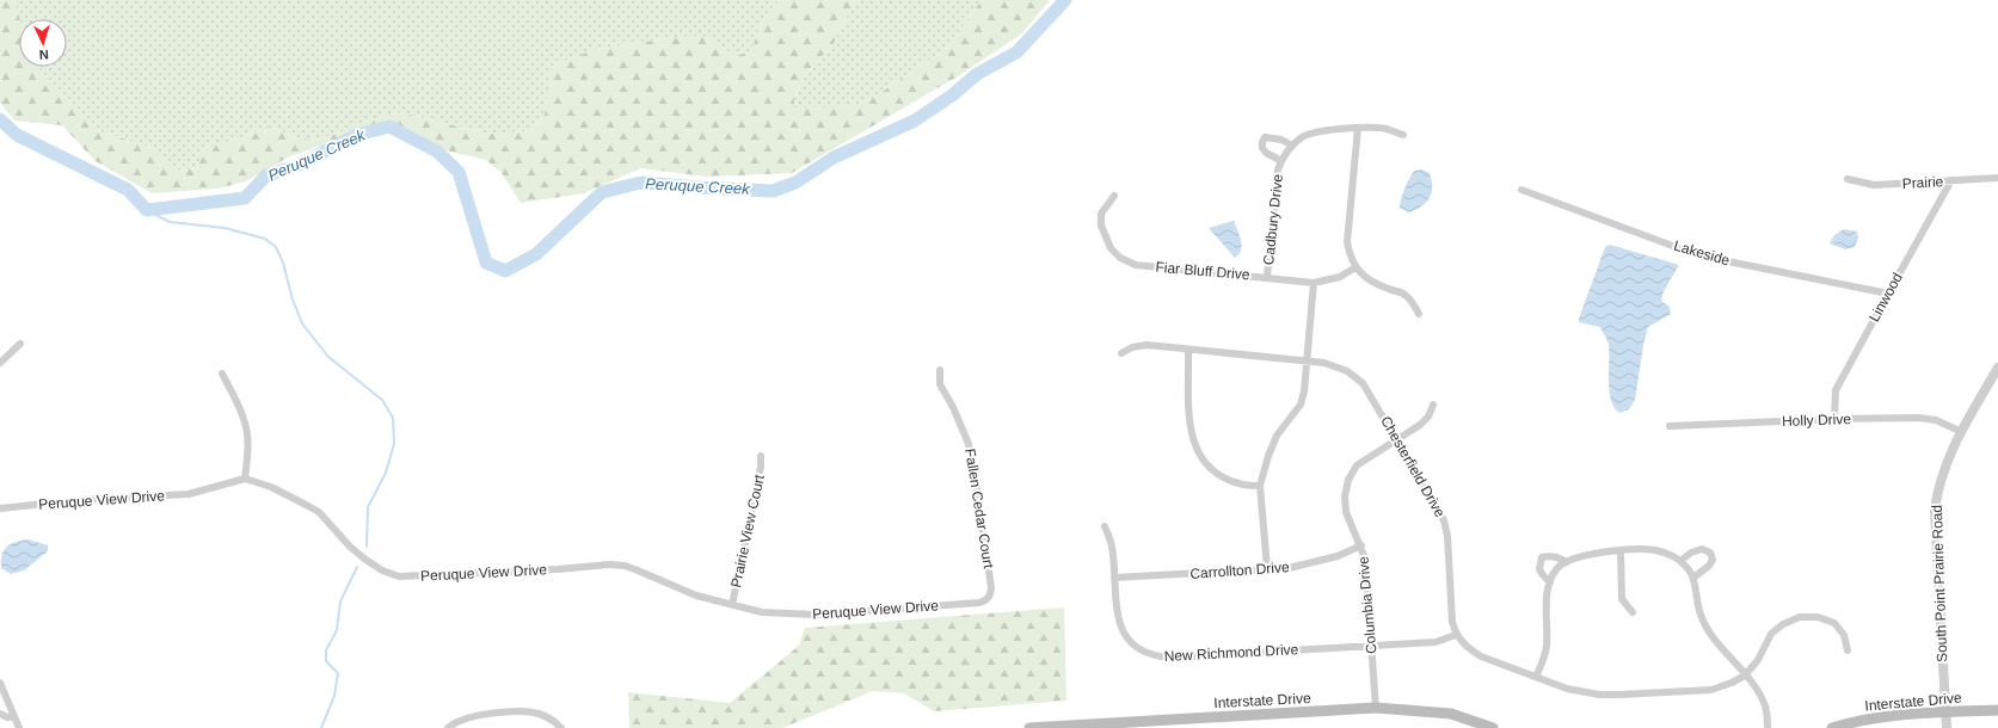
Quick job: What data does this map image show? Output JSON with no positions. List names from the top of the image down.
{
  "streets": {
    "main road": ["Interstate Drive"],
    "street": [
      "Prairie",
      "Cadbury Drive",
      "Lakeside",
      "Fiar Bluff Drive",
      "Linwood",
      "Holly Drive",
      "Chesterfield Drive",
      "Peruque View Drive",
      "Fallen Cedar Court",
      "Prairie View Court",
      "Carrollton Drive",
      "South Point Prairie Road",
      "Columbia Drive",
      "New Richmond Drive"
    ]
  },
  "crossings": [
    ["Prairie", "Linwood"],
    ["Cadbury Drive", "Fiar Bluff Drive"],
    ["Lakeside", "Linwood"],
    ["Linwood", "Holly Drive"],
    ["Holly Drive", "South Point Prairie Road"],
    ["Chesterfield Drive", "Columbia Drive"],
    ["Chesterfield Drive", "New Richmond Drive"],
    ["Peruque View Drive", "Fallen Cedar Court"],
    ["Peruque View Drive", "Prairie View Court"],
    ["Carrollton Drive", "Columbia Drive"],
    ["Carrollton Drive", "New Richmond Drive"],
    ["South Point Prairie Road", "Interstate Drive"],
    ["Columbia Drive", "New Richmond Drive"],
    ["Columbia Drive", "Interstate Drive"]
  ],
  "water": ["Peruque Creek"],
  "north": "bottom"
}
